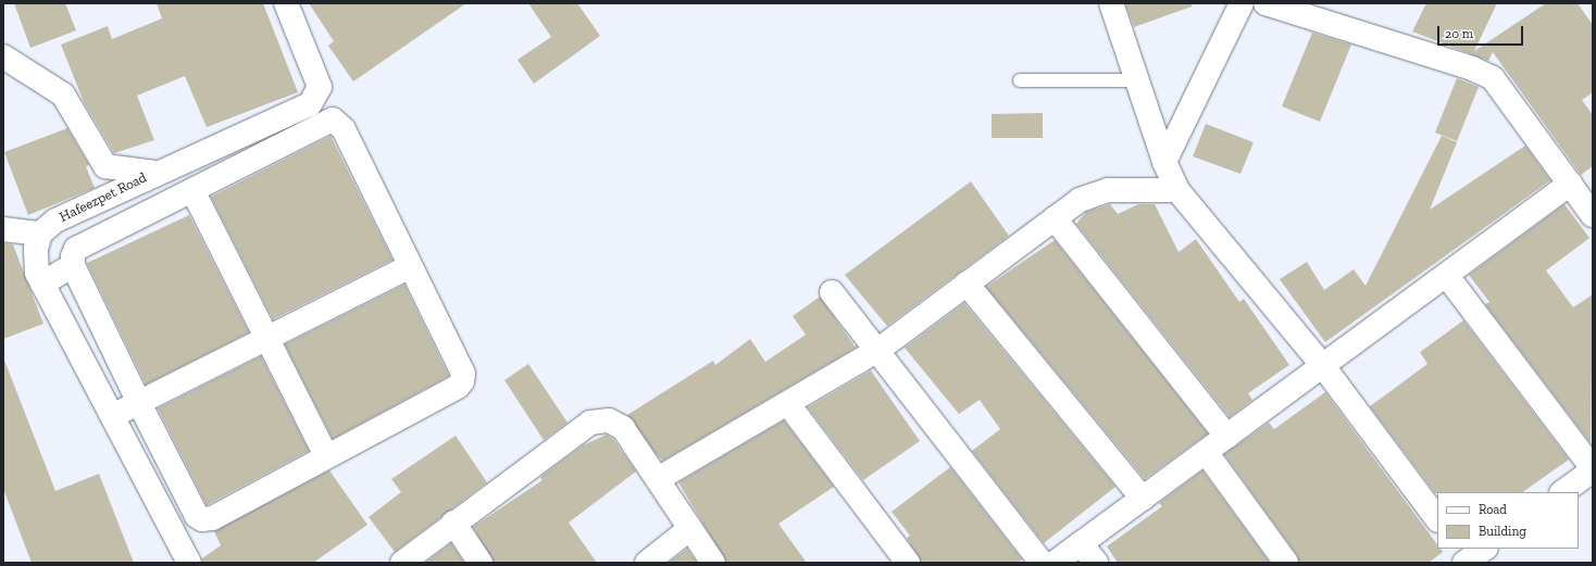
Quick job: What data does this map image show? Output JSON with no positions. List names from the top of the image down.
{
  "streets": {
    "street": ["Hafeezpet Road"]
  },
  "legend": ["Road", "Building"],
  "scale_bar": "20 m"
}
